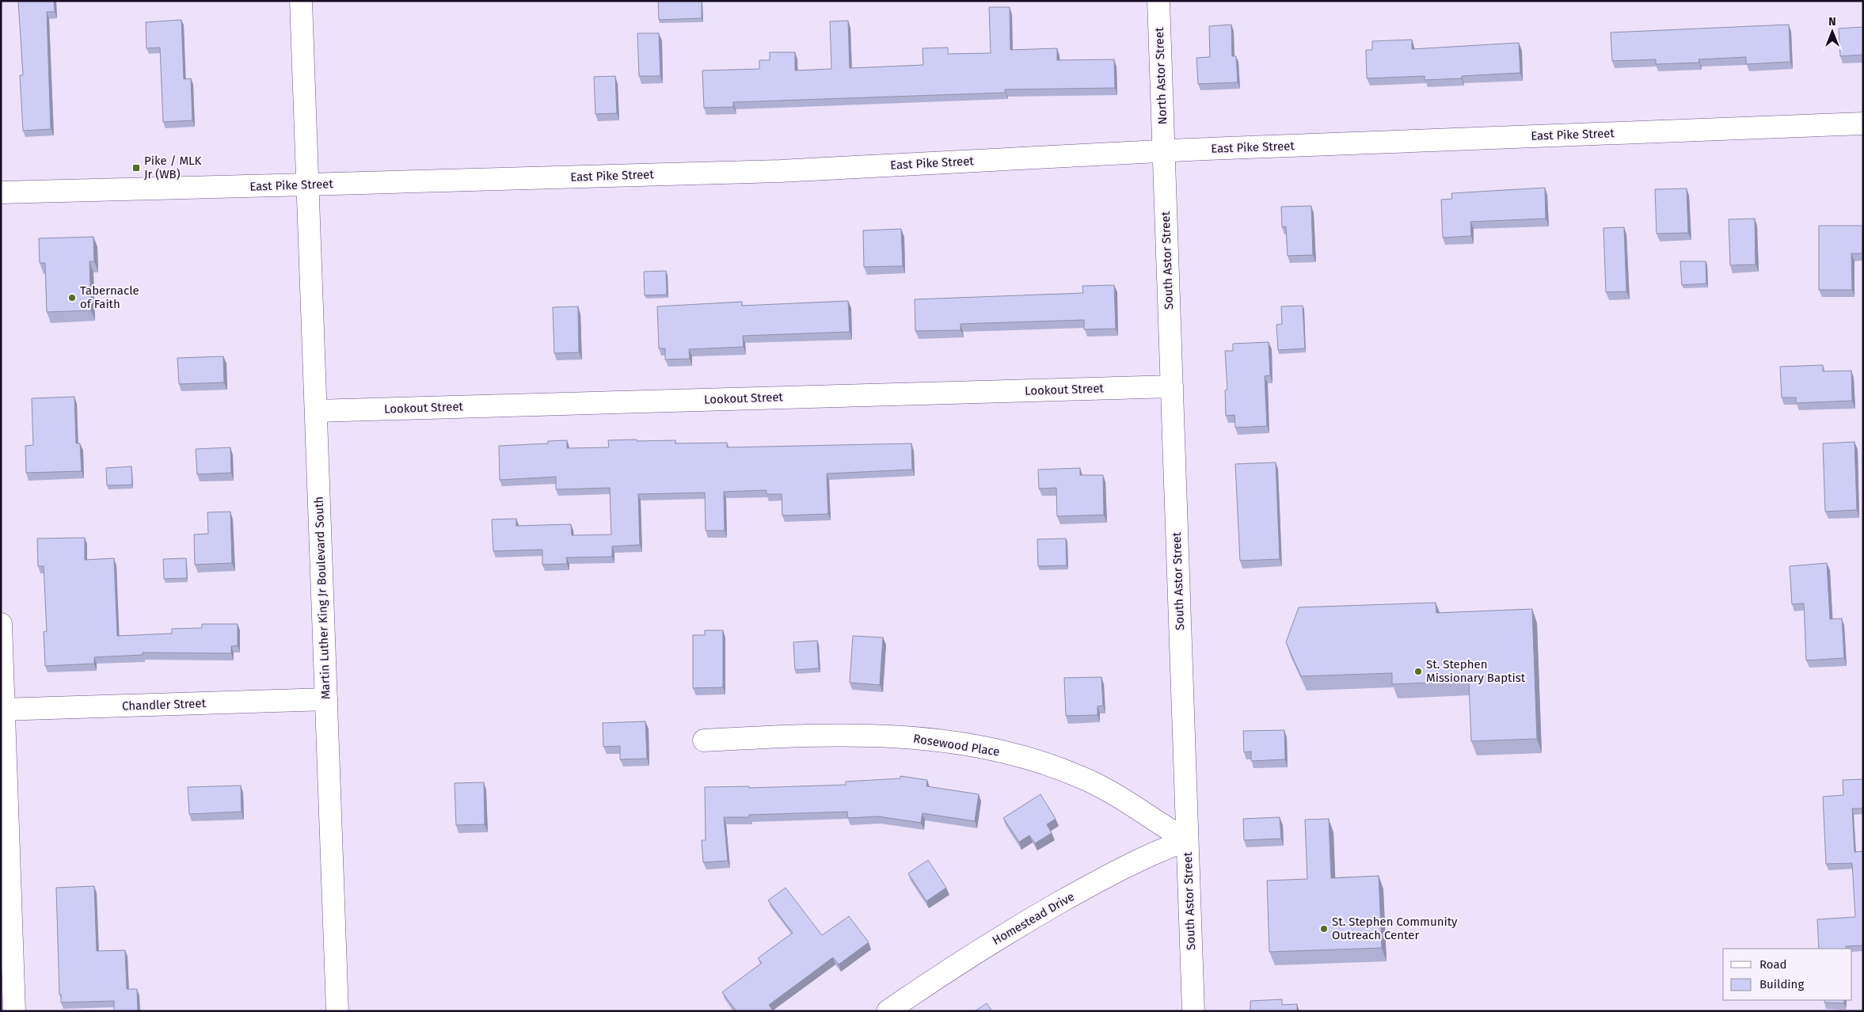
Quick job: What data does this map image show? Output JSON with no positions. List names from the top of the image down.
{
  "streets": {
    "street": [
      "North Astor Street",
      "East Pike Street",
      "South Astor Street",
      "Lookout Street",
      "Martin Luther King Jr Boulevard South",
      "Chandler Street",
      "Rosewood Place",
      "Homestead Drive"
    ]
  },
  "crossings": [
    ["North Astor Street", "East Pike Street"],
    ["North Astor Street", "South Astor Street"],
    ["East Pike Street", "South Astor Street"],
    ["East Pike Street", "Martin Luther King Jr Boulevard South"],
    ["South Astor Street", "Lookout Street"],
    ["South Astor Street", "Rosewood Place"],
    ["South Astor Street", "Homestead Drive"],
    ["Lookout Street", "Martin Luther King Jr Boulevard South"],
    ["Martin Luther King Jr Boulevard South", "Chandler Street"],
    ["Rosewood Place", "Homestead Drive"]
  ],
  "places": {
    "transit": ["Pike / MLK Jr (WB)"],
    "other": ["Tabernacle of Faith", "St. Stephen Missionary Baptist", "St. Stephen Community Outreach Center"]
  },
  "legend": ["Road", "Building"],
  "north": "top"
}
